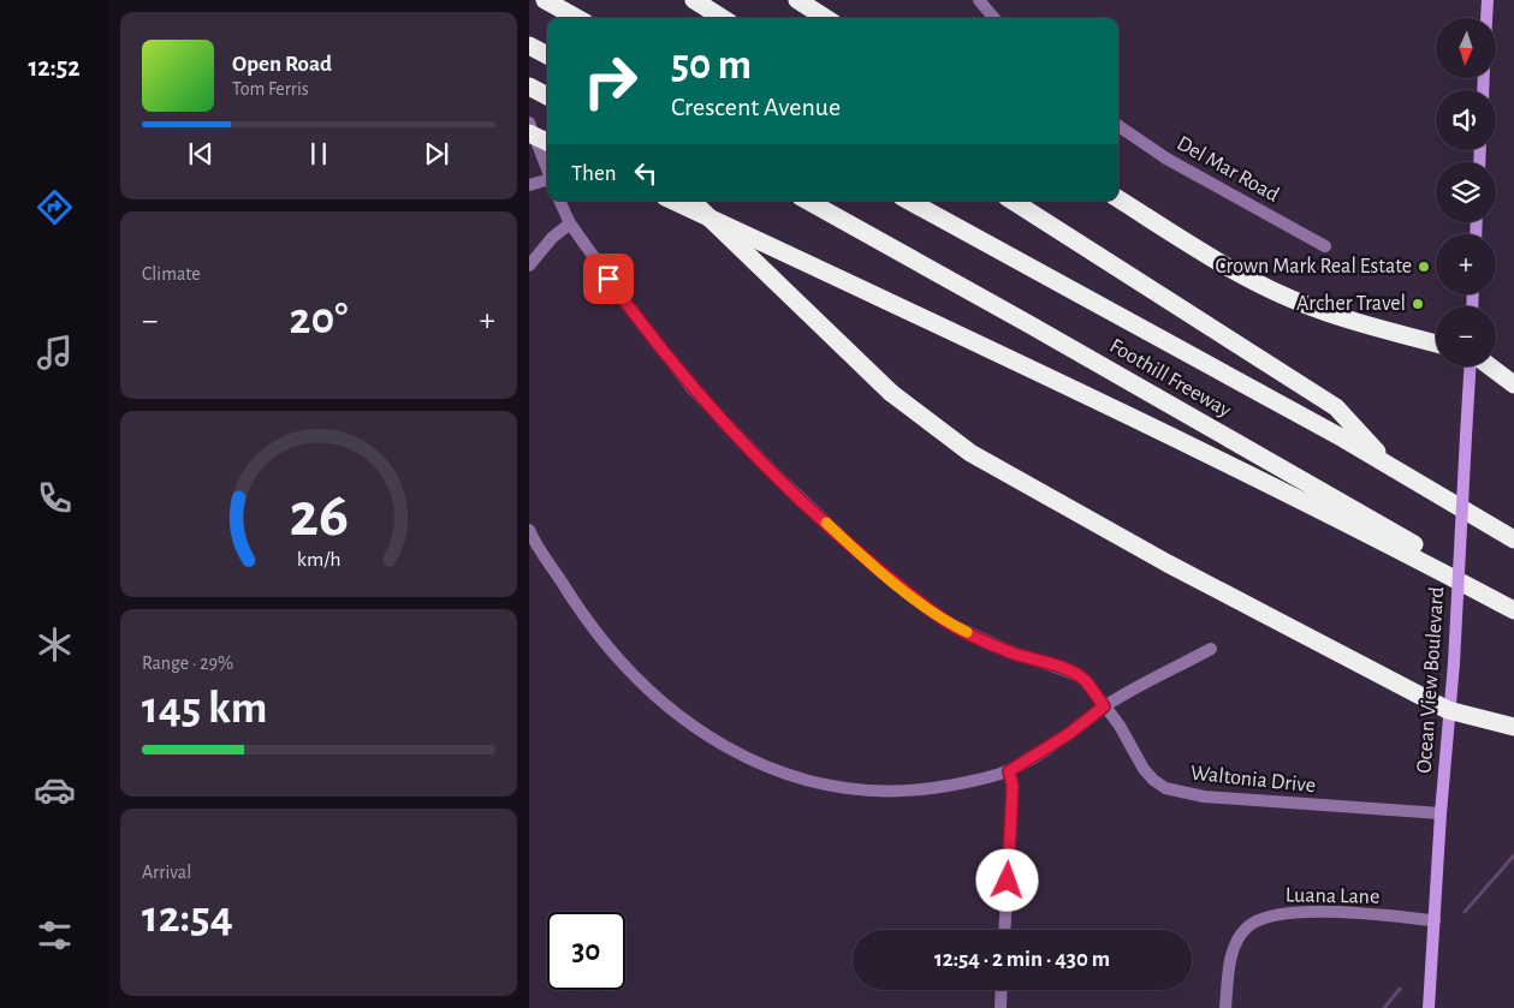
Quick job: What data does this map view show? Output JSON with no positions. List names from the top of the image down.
{
  "streets": {
    "highway": ["Foothill Freeway"],
    "main road": ["Ocean View Boulevard"],
    "street": ["Del Mar Road", "Waltonia Drive", "Luana Lane"]
  },
  "crossings": [
    ["Ocean View Boulevard", "Waltonia Drive"],
    ["Ocean View Boulevard", "Luana Lane"]
  ],
  "places": ["Crown Mark Real Estate", "Archer Travel"],
  "north": "bottom",
  "page": {
    "tabs": "12:52",
    "map_buttons": ["+", "−"],
    "turn": ["50 m", "Crescent Avenue"],
    "song": ["Open Road", "Tom Ferris"],
    "then": "Then",
    "tile": [
      "Climate",
      ["Range · 29%", "145 km"],
      ["Arrival", "12:54"]
    ],
    "heat": ["−", "20°", "+"],
    "limit": "30",
    "trip": "12:54 · 2 min · 430 m",
    "gauge": ["26", "km/h"]
  }
}
